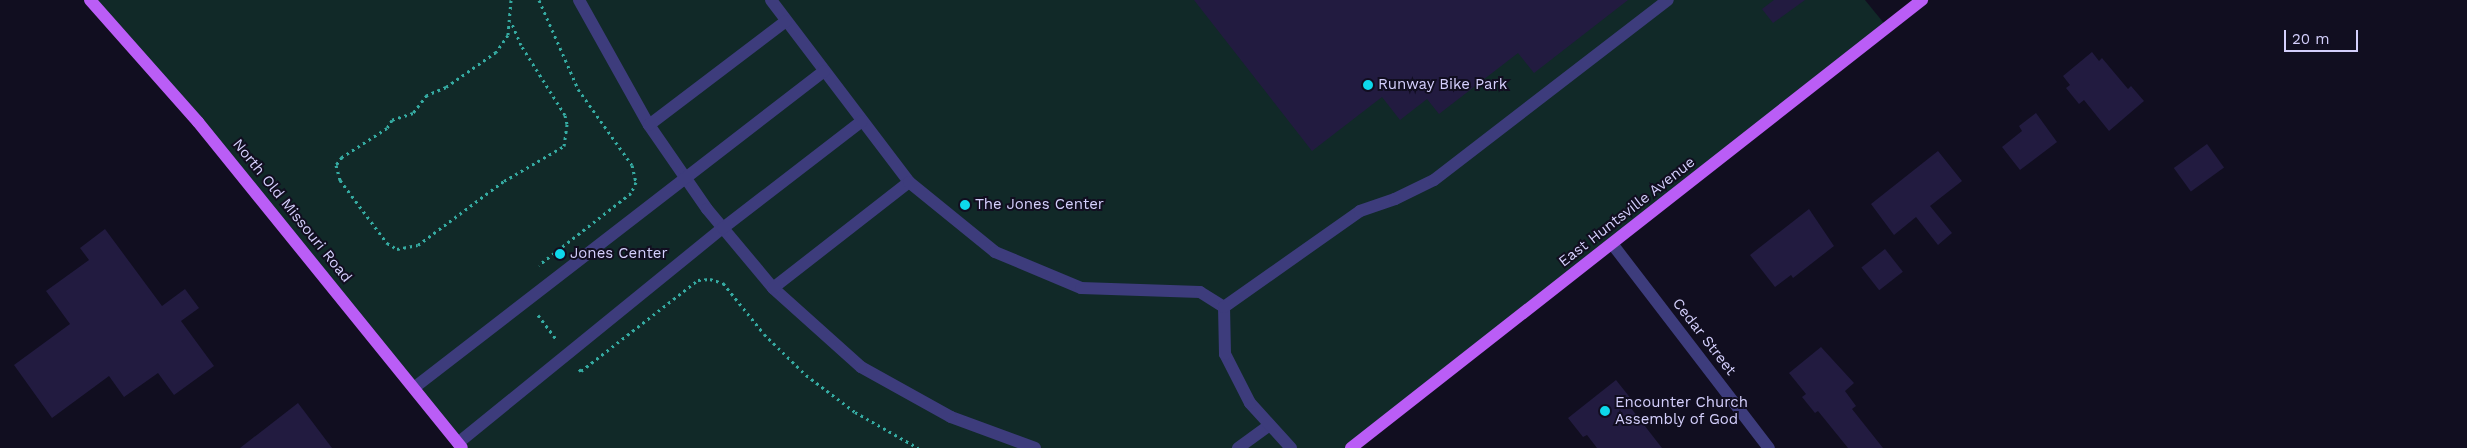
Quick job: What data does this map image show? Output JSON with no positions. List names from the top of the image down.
{
  "streets": {
    "main road": ["North Old Missouri Road", "East Huntsville Avenue"],
    "street": ["Cedar Street"]
  },
  "crossings": [
    ["East Huntsville Avenue", "Cedar Street"]
  ],
  "places": [
    "Runway Bike Park",
    "The Jones Center",
    "Jones Center",
    "Encounter Church Assembly of God"
  ],
  "scale_bar": "20 m"
}
